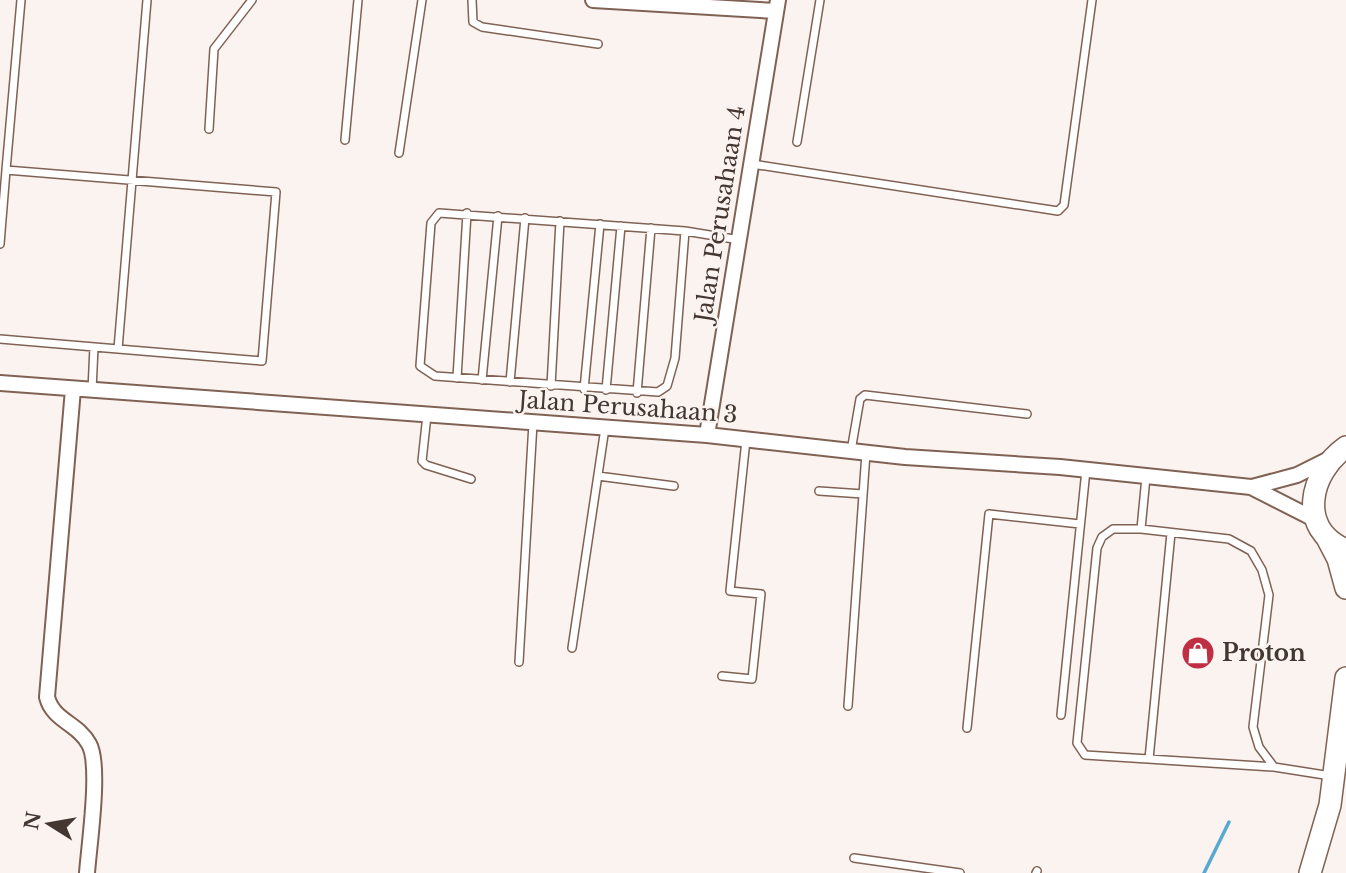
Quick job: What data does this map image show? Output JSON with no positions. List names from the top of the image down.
{
  "streets": {
    "street": ["Jalan Perusahaan 4", "Jalan Perusahaan 3"]
  },
  "crossings": [
    ["Jalan Perusahaan 4", "Jalan Perusahaan 3"]
  ],
  "places": {
    "shop": ["Proton"]
  },
  "north": "left"
}
